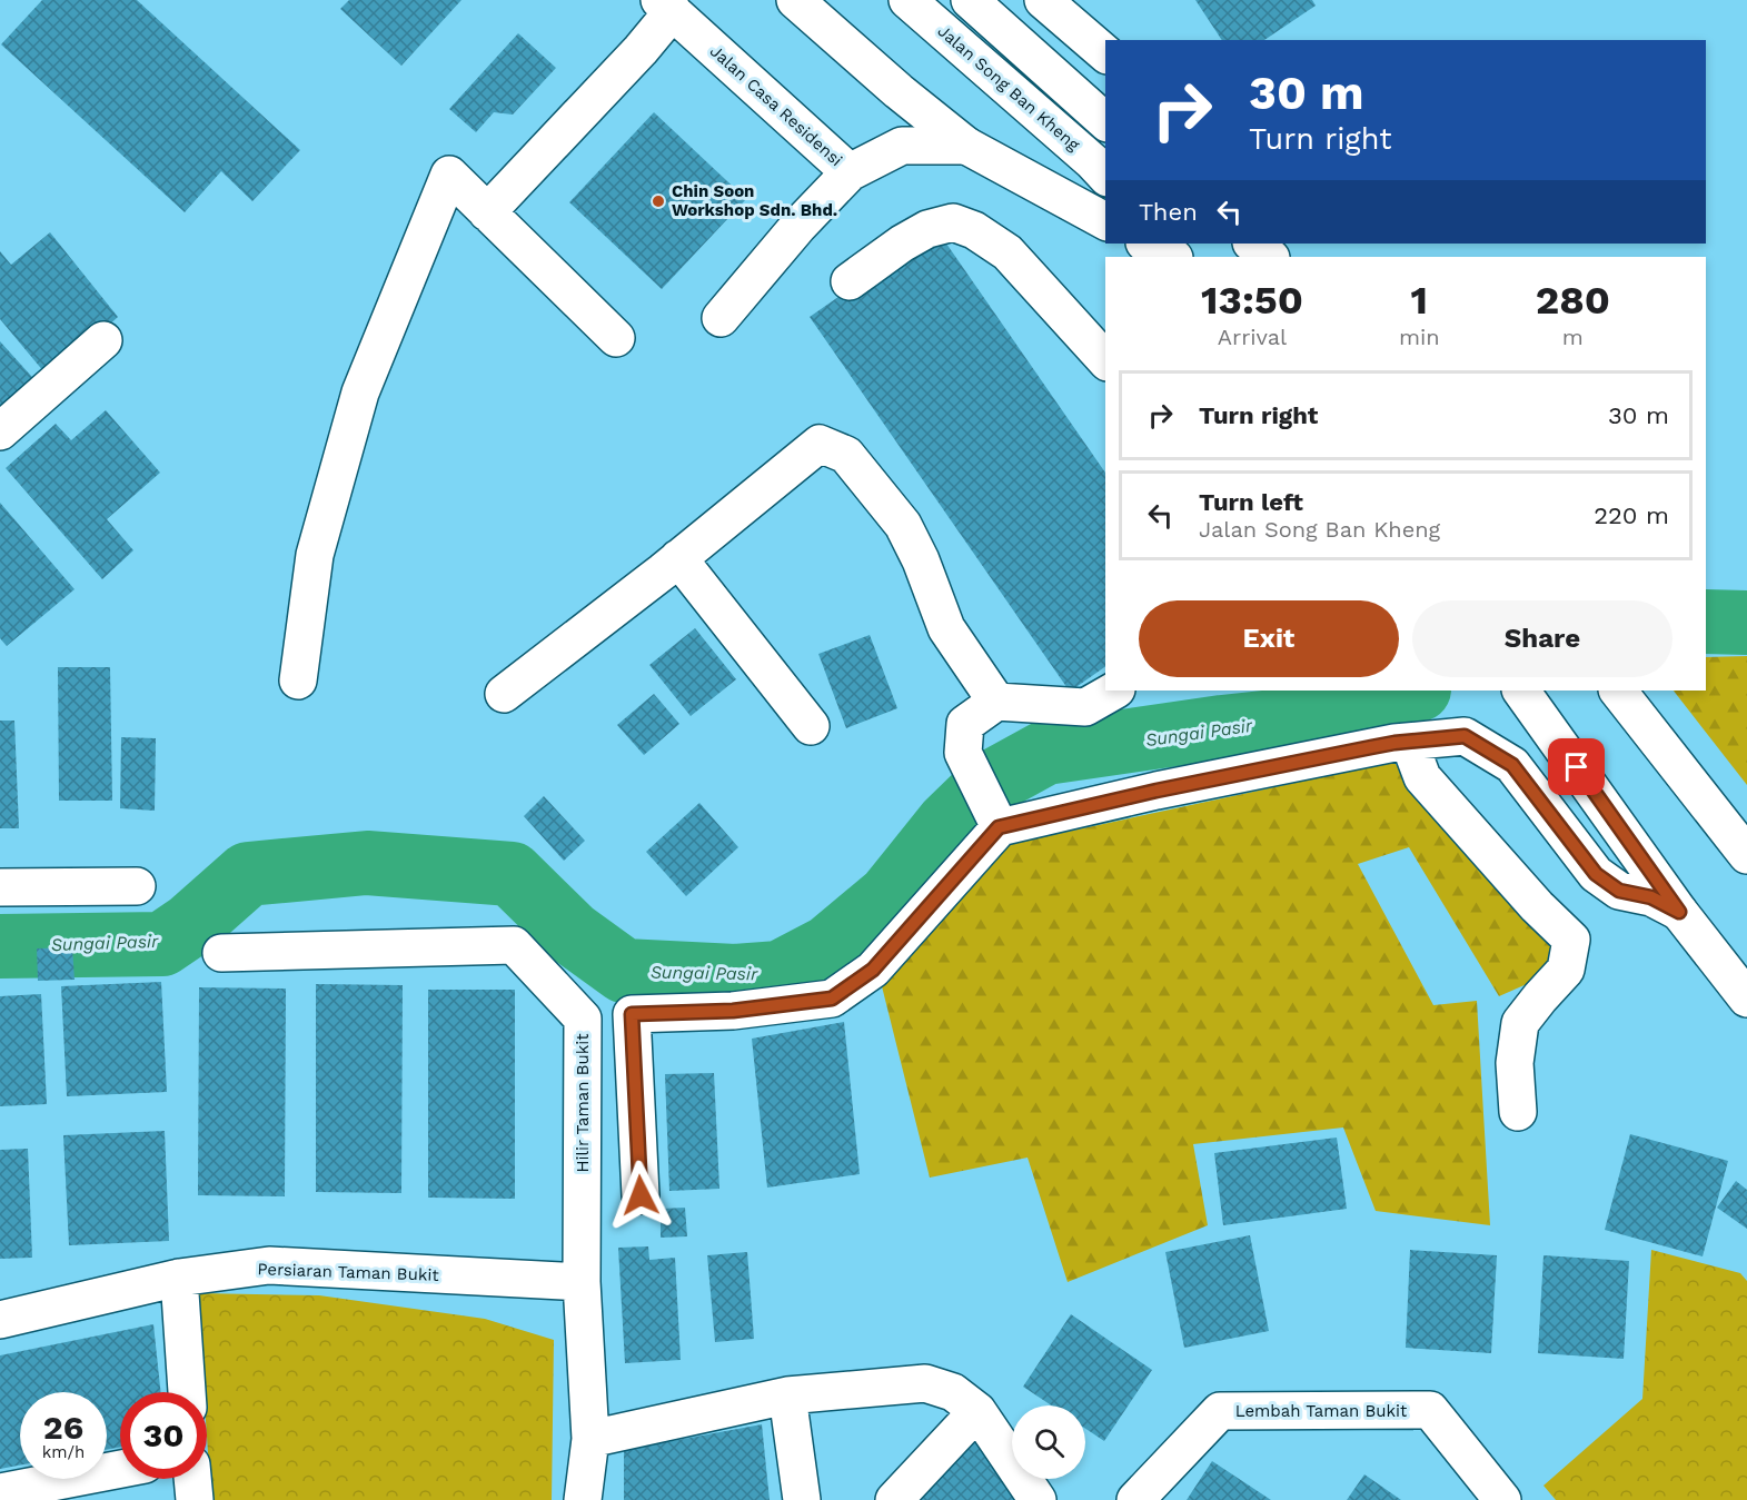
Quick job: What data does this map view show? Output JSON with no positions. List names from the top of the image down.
{
  "streets": {
    "street": [
      "Jalan Song Ban Kheng",
      "Jalan Casa Residensi",
      "Hilir Taman Bukit",
      "Persiaran Taman Bukit",
      "Lembah Taman Bukit"
    ]
  },
  "crossings": [
    ["Hilir Taman Bukit", "Persiaran Taman Bukit"]
  ],
  "water": ["Sungai Pasir"],
  "places": ["Chin Soon Workshop Sdn. Bhd."],
  "page": {
    "turn": ["30 m", "Turn right"],
    "then": "Then",
    "eta": [
      "13:50",
      "Arrival",
      "1",
      "min",
      "280",
      "m"
    ],
    "list": [
      {
        "name": "Turn right",
        "value": "30 m"
      },
      {
        "name": "Turn left",
        "note": "Jalan Song Ban Kheng",
        "value": "220 m"
      }
    ],
    "buttons": ["Exit", "Share"],
    "speed": "26 km/h",
    "limit": "30"
  }
}
